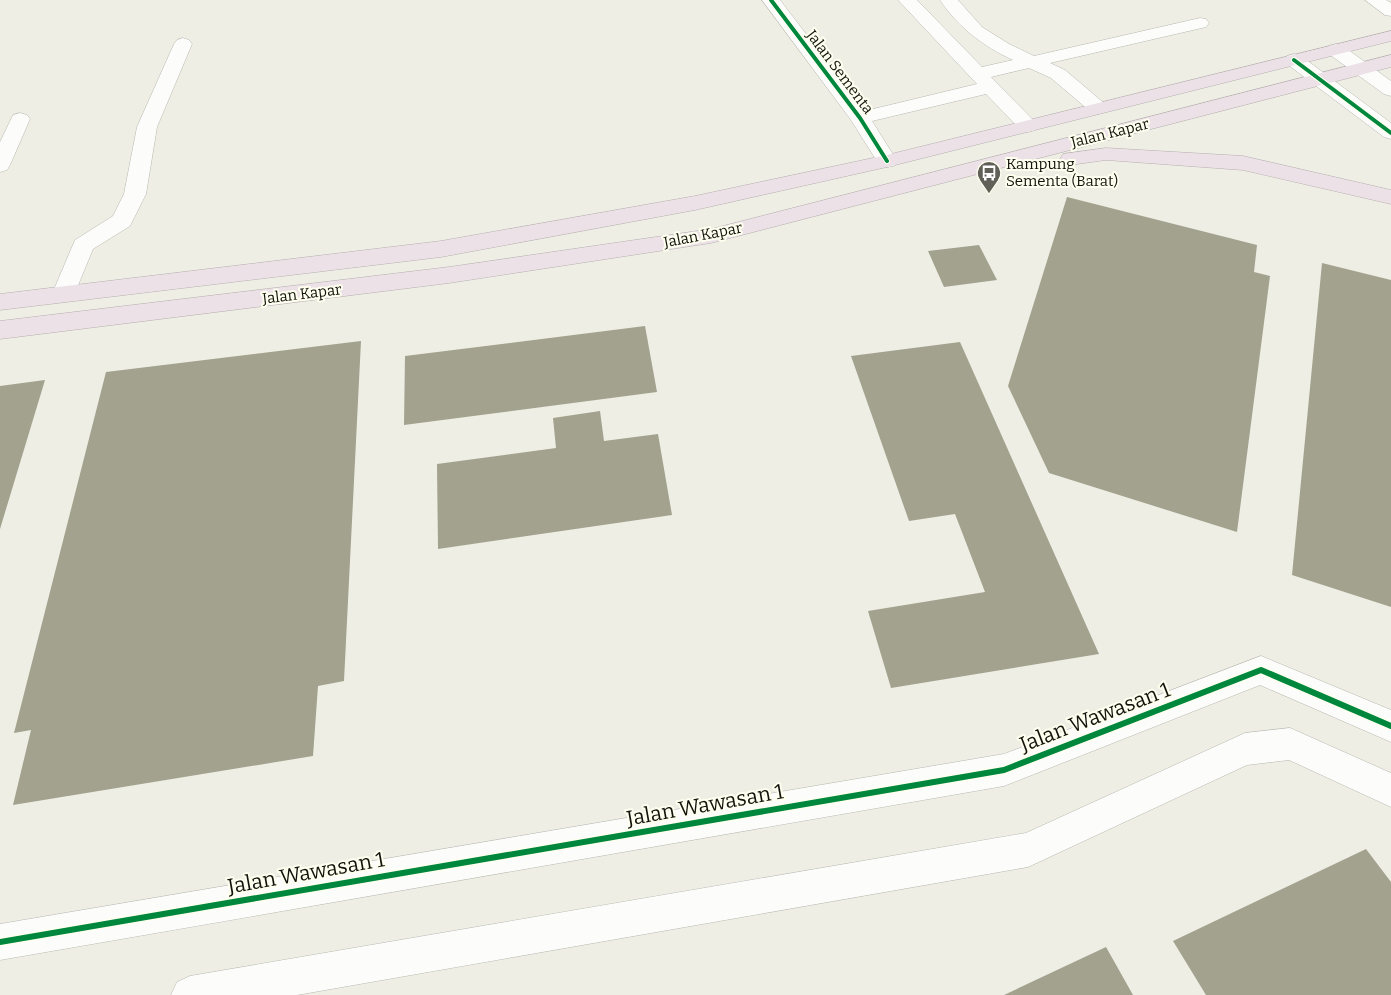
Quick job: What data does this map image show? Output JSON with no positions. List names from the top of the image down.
{
  "streets": {
    "highway": ["Jalan Kapar"],
    "street": ["Jalan Sementa", "Jalan Wawasan 1"]
  },
  "crossings": [
    ["Jalan Sementa", "Jalan Kapar"]
  ],
  "places": {
    "bus stop": ["Kampung Sementa (Barat)"]
  }
}
